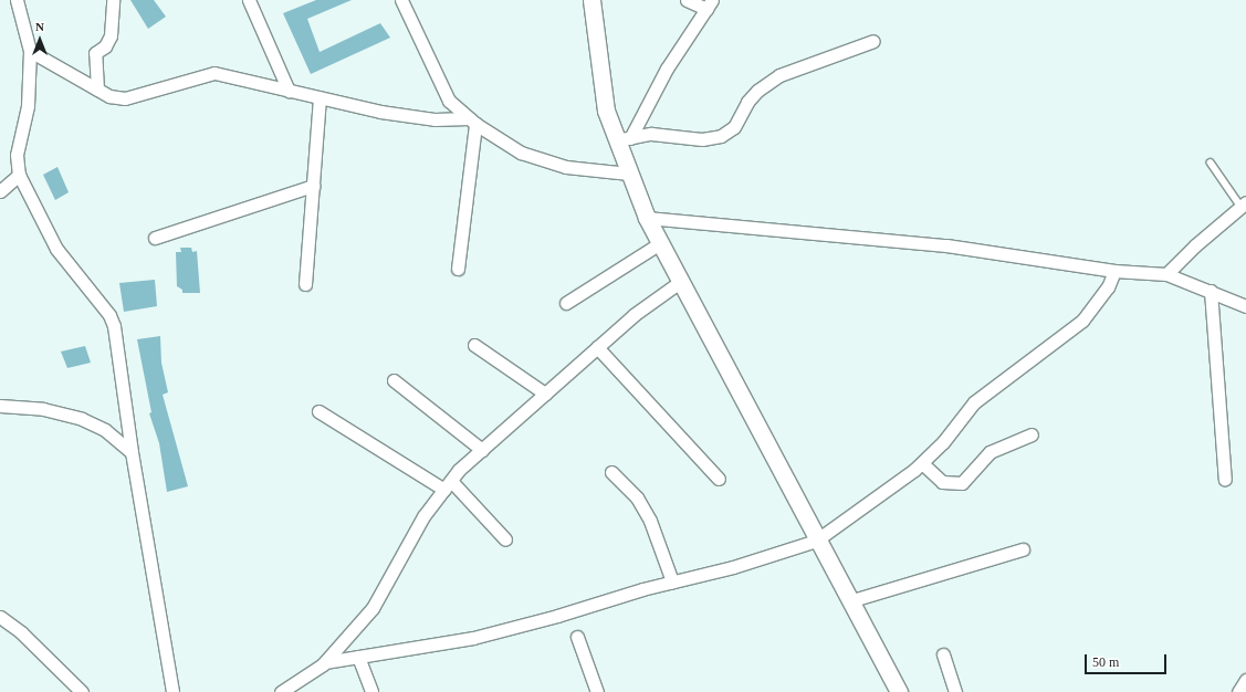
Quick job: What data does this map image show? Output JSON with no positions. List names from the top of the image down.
{
  "scale_bar": "50 m",
  "north": "top"
}
